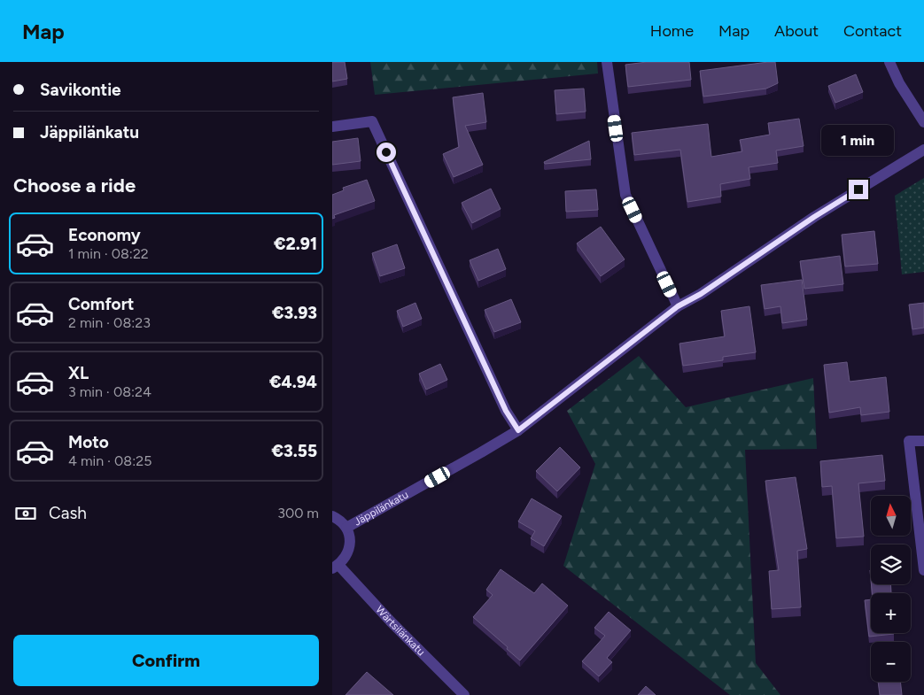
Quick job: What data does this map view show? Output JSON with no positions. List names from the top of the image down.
{
  "streets": {
    "street": ["Jäppilänkatu", "Wärtsilänkatu"]
  },
  "north": "top",
  "page": {
    "header": "Map",
    "nav": [
      "Home",
      "Map",
      "About",
      "Contact"
    ],
    "banner": ["Savikontie", "Jäppilänkatu"],
    "bubble": "1 min",
    "heading": "Choose a ride",
    "list": [
      {
        "name": "Economy",
        "note": "1 min · 08:22",
        "value": "€2.91"
      },
      {
        "name": "Comfort",
        "note": "2 min · 08:23",
        "value": "€3.93"
      },
      {
        "name": "XL",
        "note": "3 min · 08:24",
        "value": "€4.94"
      },
      {
        "name": "Moto",
        "note": "4 min · 08:25",
        "value": "€3.55"
      }
    ],
    "pay": ["Cash", "300 m"],
    "map_buttons": ["+", "−"],
    "buttons": "Confirm"
  }
}
